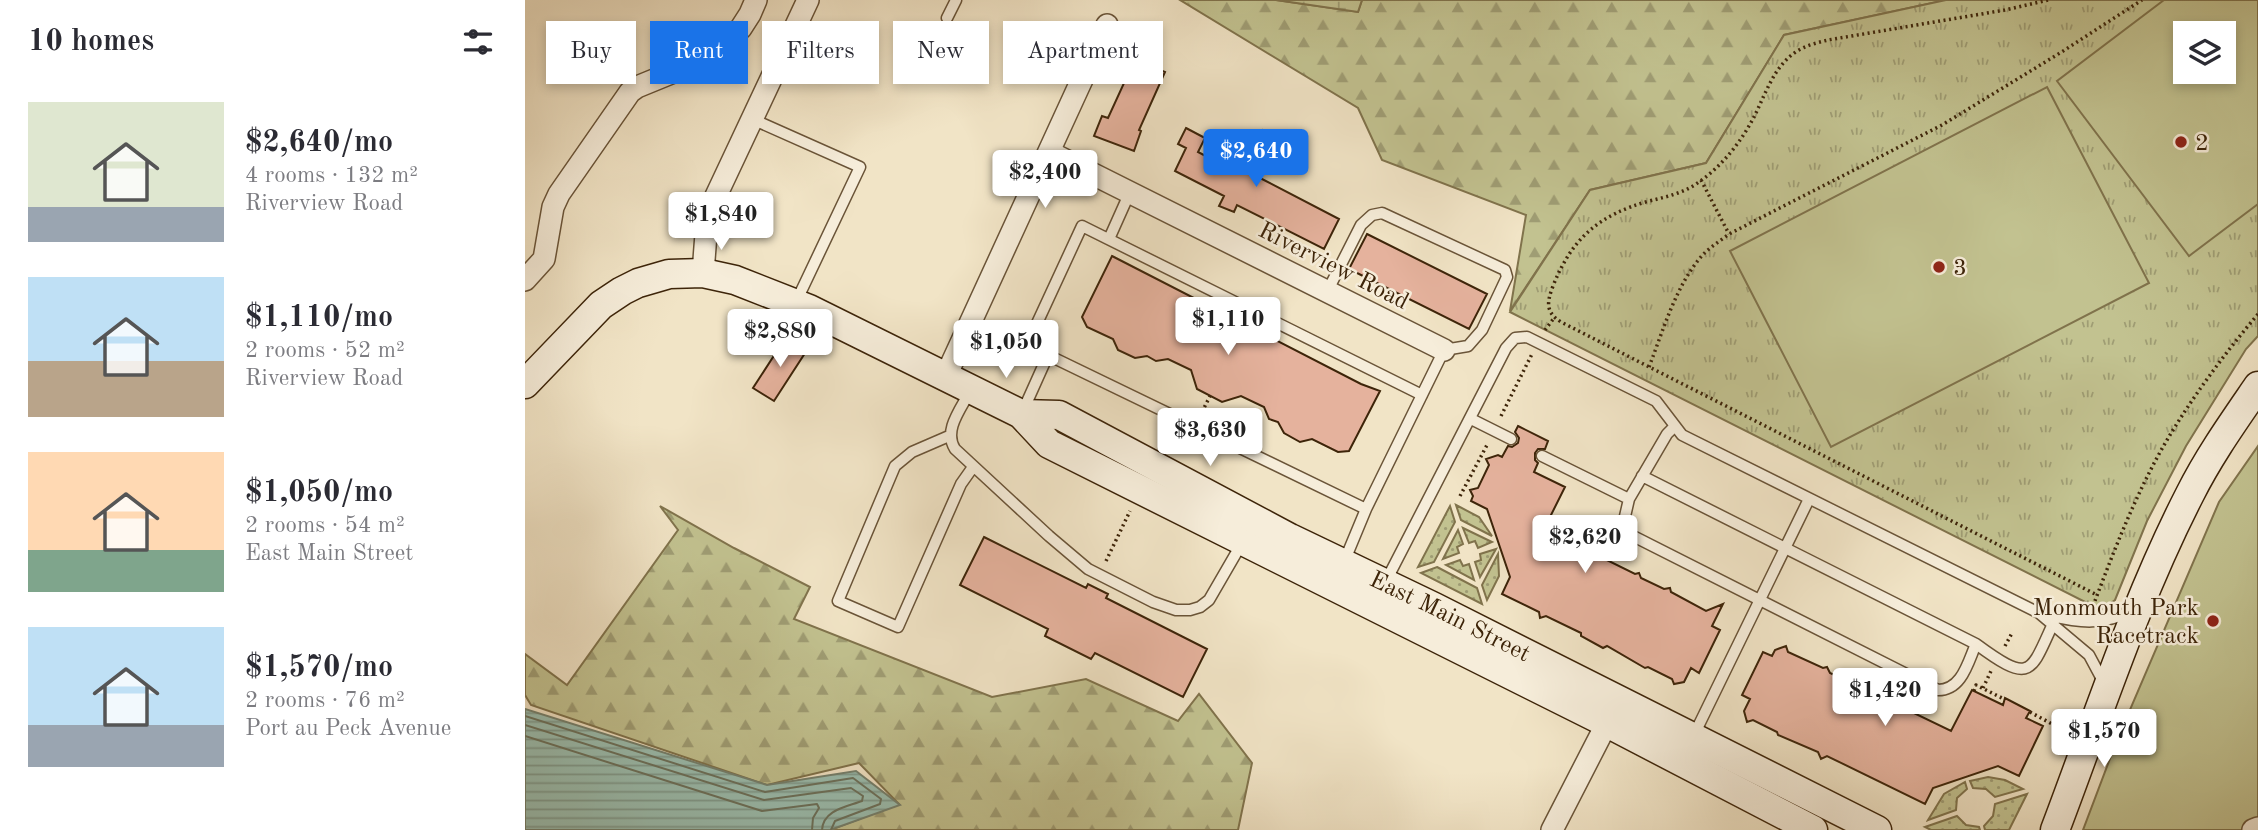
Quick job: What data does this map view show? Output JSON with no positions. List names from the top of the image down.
{
  "streets": {
    "main road": ["East Main Street"],
    "street": ["Riverview Road"]
  },
  "places": ["2", "3", "Monmouth Park Racetrack"],
  "page": {
    "heading": "10 homes",
    "chip": [
      "Buy",
      "Rent",
      "Filters",
      "New",
      "Apartment"
    ],
    "list": [
      {
        "name": "$2,640/mo",
        "note": "4 rooms · 132 m² · Riverview Road"
      },
      {
        "name": "$1,110/mo",
        "note": "2 rooms · 52 m² · Riverview Road"
      },
      {
        "name": "$1,050/mo",
        "note": "2 rooms · 54 m² · East Main Street"
      },
      {
        "name": "$1,570/mo",
        "note": "2 rooms · 76 m² · Port au Peck Avenue"
      }
    ],
    "price": [
      "$2,640",
      "$2,400",
      "$1,840",
      "$1,110",
      "$2,880",
      "$1,050",
      "$3,630",
      "$2,620",
      "$1,420",
      "$1,570"
    ]
  }
}
